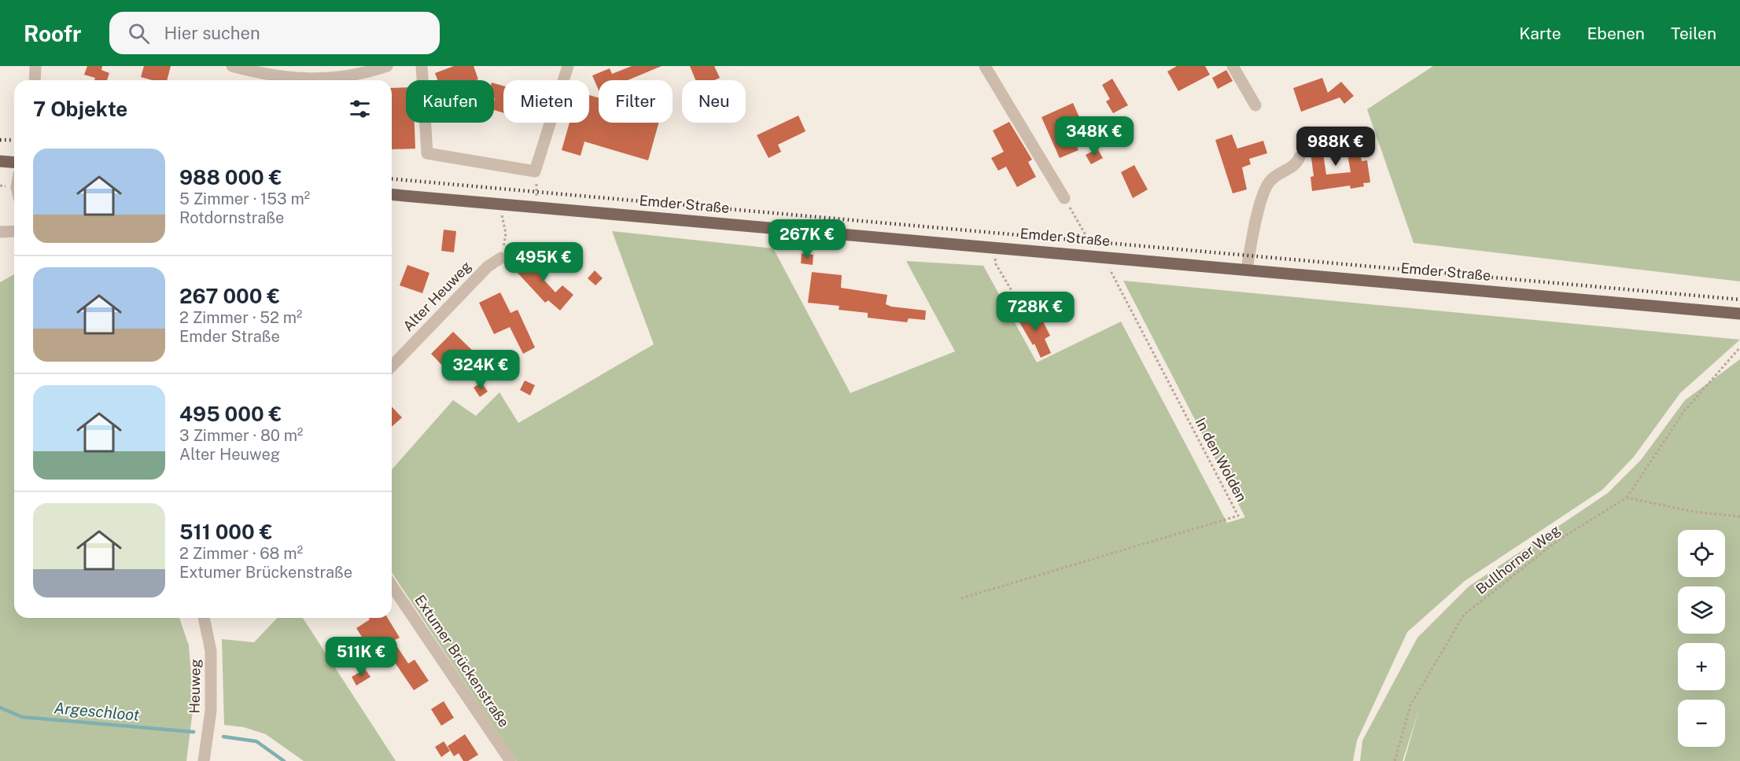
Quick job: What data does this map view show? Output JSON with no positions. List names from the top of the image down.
{
  "streets": {
    "main road": ["Emder Straße"],
    "street": ["Alter Heuweg", "Extumer Brückenstraße", "Heuweg"],
    "path": ["In den Wolden", "Bullhorner Weg"]
  },
  "crossings": [
    ["Emder Straße", "In den Wolden"]
  ],
  "water": ["Argeschloot"],
  "page": {
    "header": "Roofr",
    "search": "Hier suchen",
    "nav": ["Karte", "Ebenen", "Teilen"],
    "chip": [
      "Kaufen",
      "Mieten",
      "Filter",
      "Neu"
    ],
    "heading": "7 Objekte",
    "price": [
      "348K €",
      "988K €",
      "267K €",
      "495K €",
      "728K €",
      "324K €",
      "511K €"
    ],
    "list": [
      {
        "name": "988 000 €",
        "note": "5 Zimmer · 153 m² · Rotdornstraße"
      },
      {
        "name": "267 000 €",
        "note": "2 Zimmer · 52 m² · Emder Straße"
      },
      {
        "name": "495 000 €",
        "note": "3 Zimmer · 80 m² · Alter Heuweg"
      },
      {
        "name": "511 000 €",
        "note": "2 Zimmer · 68 m² · Extumer Brückenstraße"
      }
    ],
    "map_buttons": ["+", "−"]
  }
}
